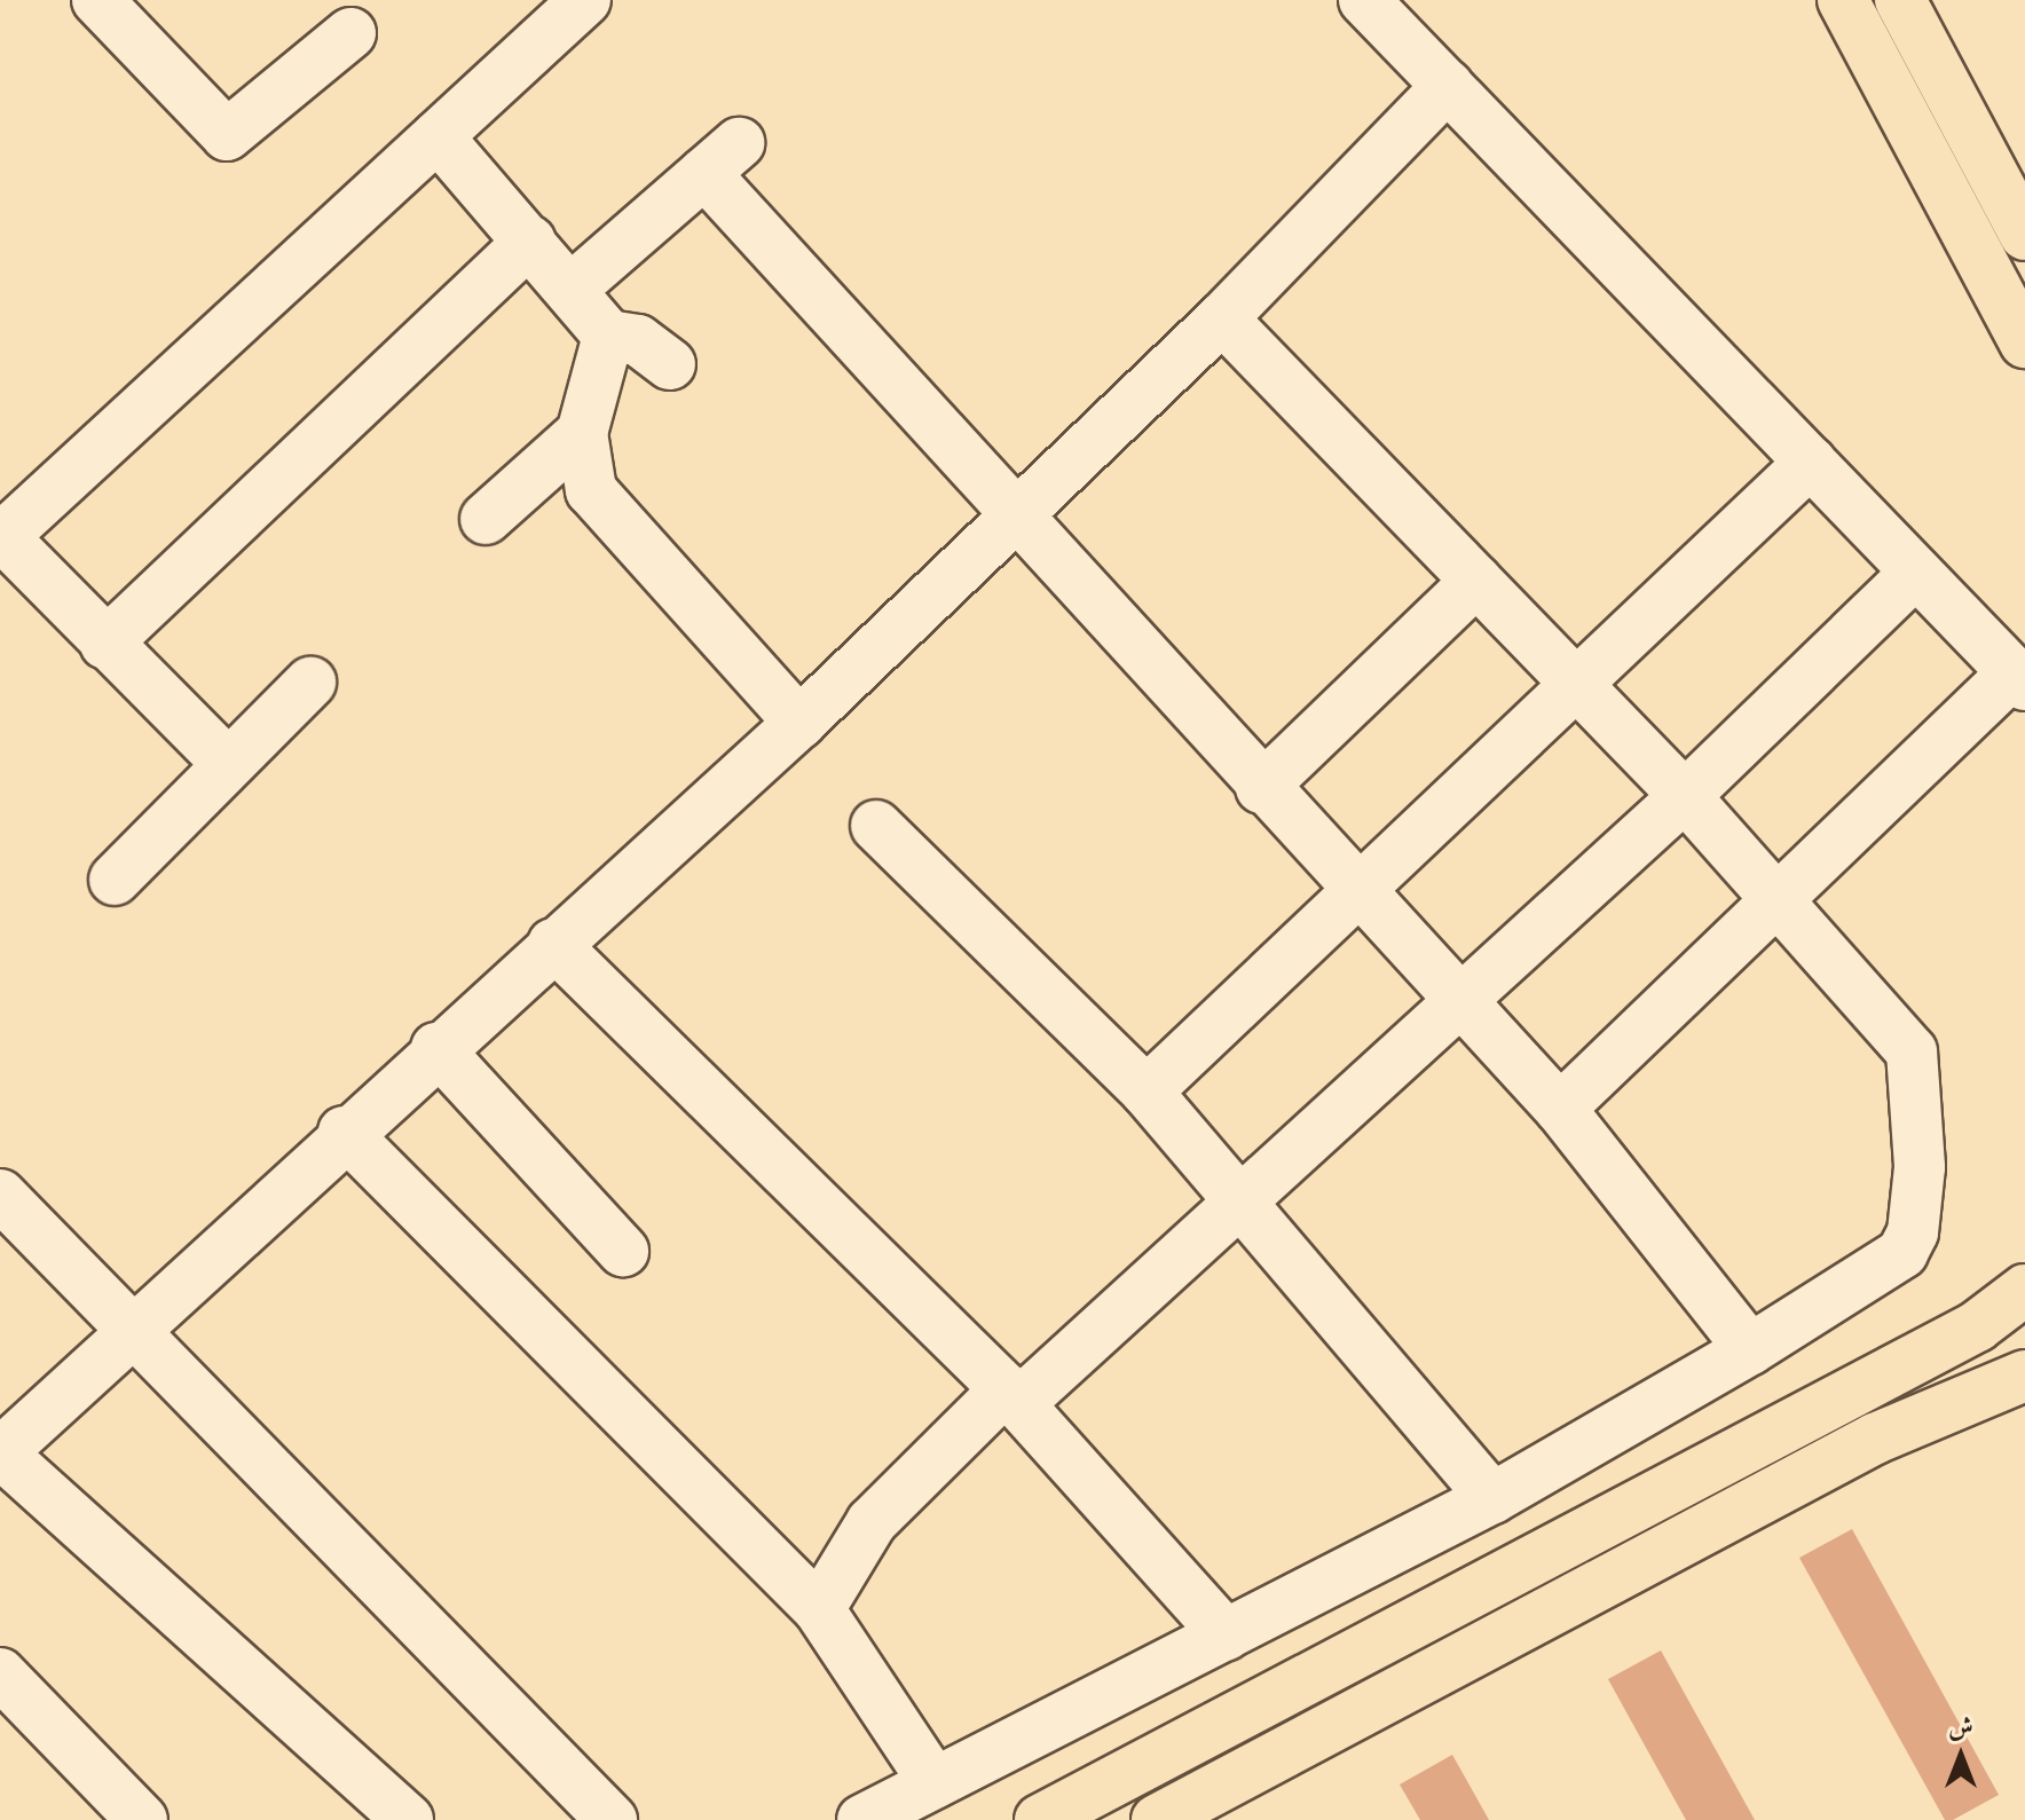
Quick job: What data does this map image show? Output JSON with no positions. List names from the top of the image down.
{
  "north": "top"
}
